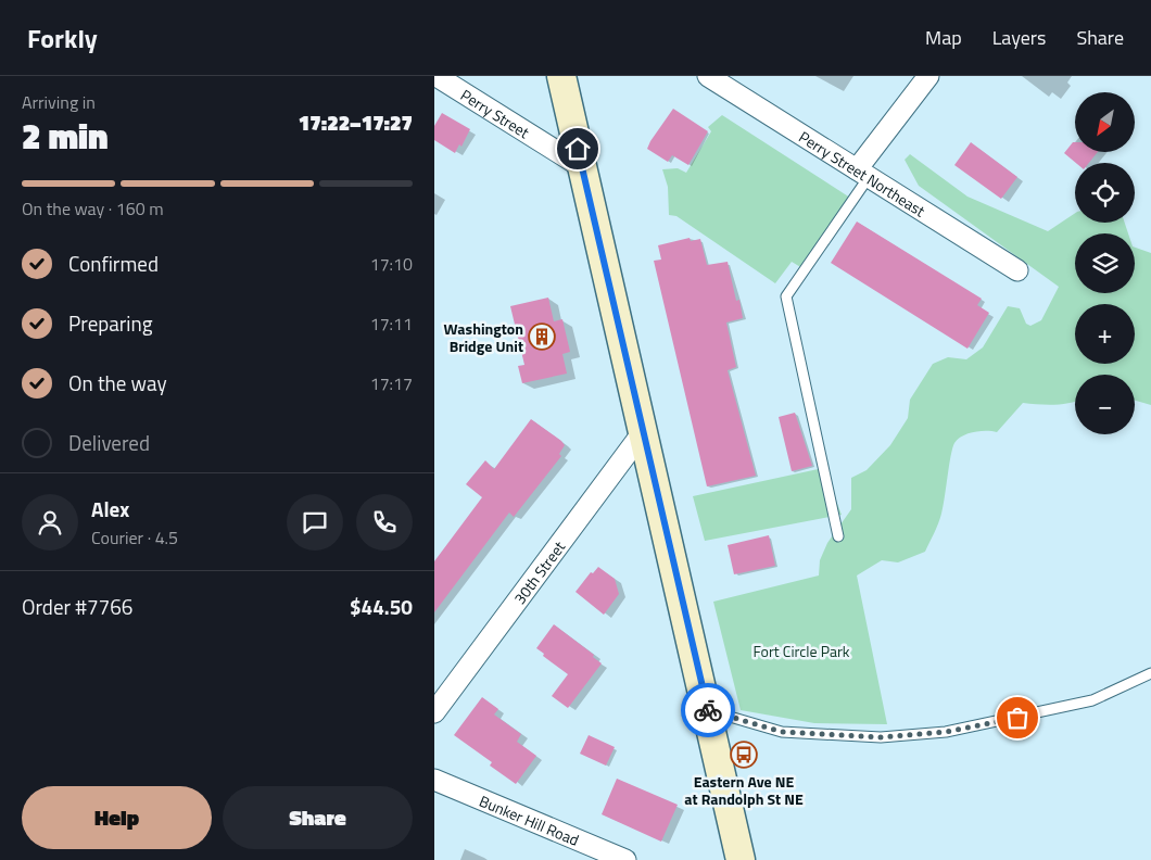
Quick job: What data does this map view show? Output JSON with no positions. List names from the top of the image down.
{
  "streets": {
    "street": [
      "Perry Street",
      "Perry Street Northeast",
      "30th Street",
      "Bunker Hill Road"
    ]
  },
  "parks": ["Fort Circle Park"],
  "places": {
    "building": ["Washington Bridge Unit"],
    "bus stop": ["Eastern Ave NE at Randolph St NE"]
  },
  "north": "bottom left",
  "page": {
    "header": "Forkly",
    "nav": ["Map", "Layers", "Share"],
    "heading": ["2 min", "Arriving in", "17:22–17:27"],
    "panel": [
      "Alex",
      "Courier · 4.5",
      "Order #7766",
      "$44.50"
    ],
    "map_buttons": ["+", "−"],
    "bar": "On the way · 160 m",
    "list": [
      ["Confirmed", "17:10"],
      ["Preparing", "17:11"],
      ["On the way", "17:17"],
      "Delivered"
    ],
    "buttons": ["Help", "Share"]
  }
}
